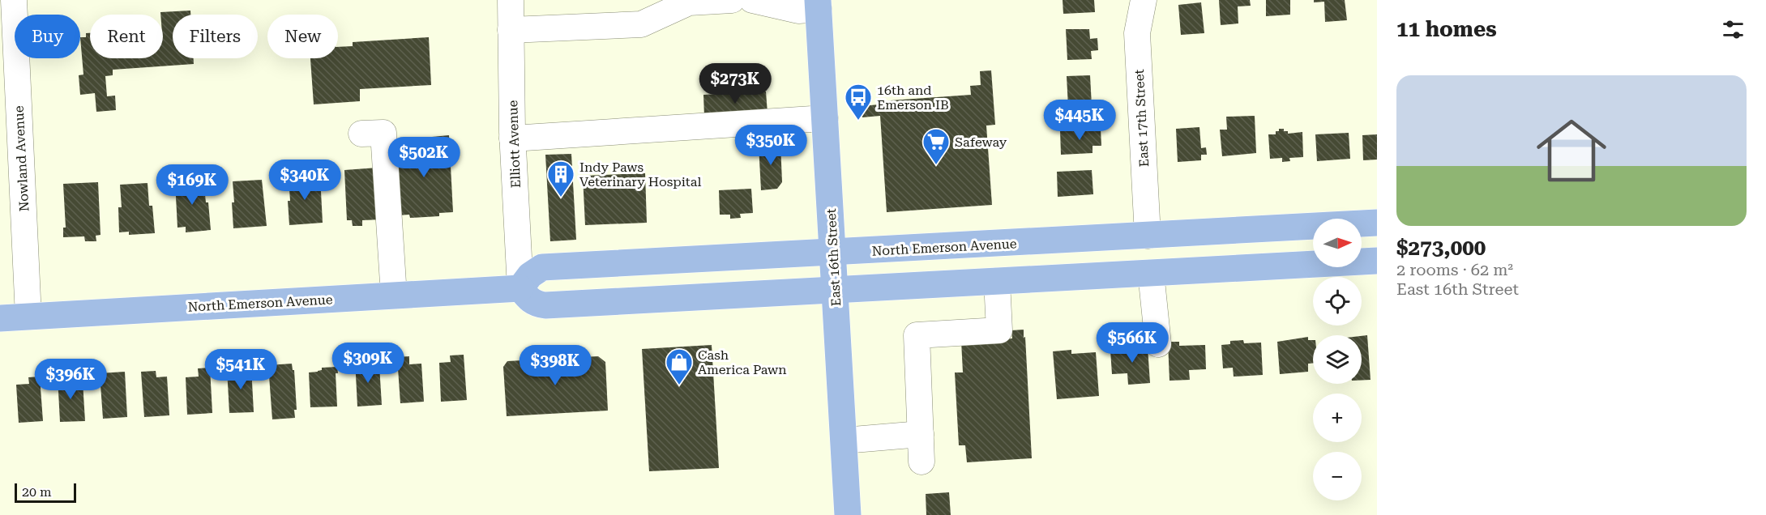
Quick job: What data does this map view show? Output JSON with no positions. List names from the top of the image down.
{
  "streets": {
    "main road": ["North Emerson Avenue", "East 16th Street"],
    "street": ["East 17th Street", "Elliott Avenue", "Nowland Avenue"]
  },
  "crossings": [
    ["East 17th Street", "North Emerson Avenue"],
    ["Elliott Avenue", "North Emerson Avenue"],
    ["Nowland Avenue", "North Emerson Avenue"],
    ["North Emerson Avenue", "East 16th Street"]
  ],
  "places": {
    "bus stop": ["16th and Emerson IB"],
    "supermarket": ["Safeway"],
    "building": ["Indy Paws Veterinary Hospital"],
    "shop": ["Cash America Pawn"]
  },
  "scale_bar": "20 m",
  "north": "right",
  "page": {
    "heading": "11 homes",
    "chip": [
      "Buy",
      "Rent",
      "Filters",
      "New"
    ],
    "list": [
      {
        "name": "$273,000",
        "note": "2 rooms · 62 m² · East 16th Street"
      }
    ],
    "price": [
      "$273K",
      "$445K",
      "$350K",
      "$502K",
      "$340K",
      "$169K",
      "$566K",
      "$309K",
      "$398K",
      "$541K",
      "$396K"
    ],
    "map_buttons": ["+", "−"],
    "scale": "20 m"
  }
}
